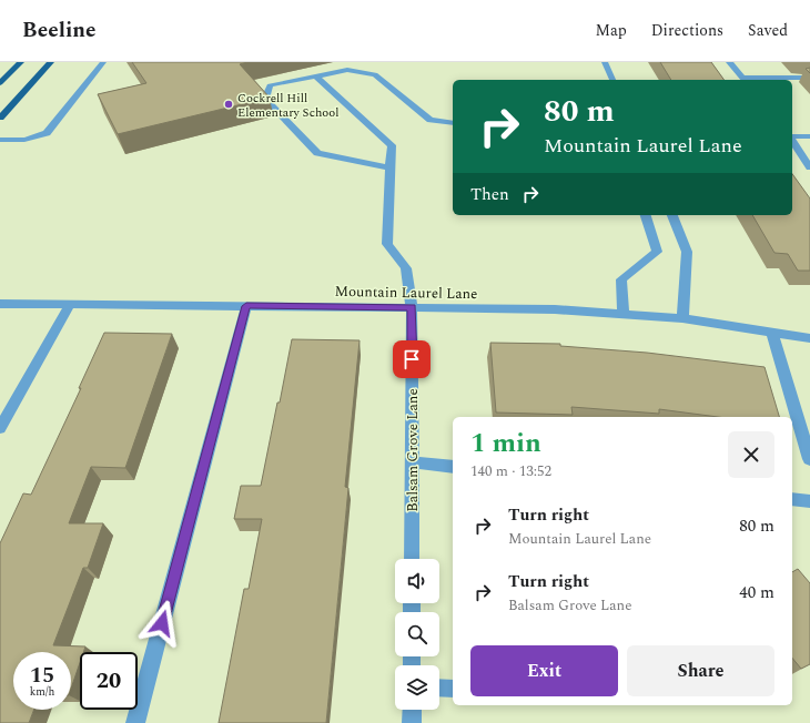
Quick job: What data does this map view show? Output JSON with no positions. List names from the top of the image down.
{
  "streets": {
    "street": ["Mountain Laurel Lane", "Balsam Grove Lane"]
  },
  "crossings": [
    ["Mountain Laurel Lane", "Balsam Grove Lane"]
  ],
  "places": ["Cockrell Hill Elementary School"],
  "page": {
    "header": "Beeline",
    "nav": ["Map", "Directions", "Saved"],
    "turn": ["80 m", "Mountain Laurel Lane"],
    "then": "Then",
    "heading": ["1 min", "140 m · 13:52"],
    "list": [
      {
        "name": "Turn right",
        "note": "Mountain Laurel Lane",
        "value": "80 m"
      },
      {
        "name": "Turn right",
        "note": "Balsam Grove Lane",
        "value": "40 m"
      }
    ],
    "buttons": ["Exit", "Share"],
    "speed": "15 km/h",
    "limit": "20"
  }
}
